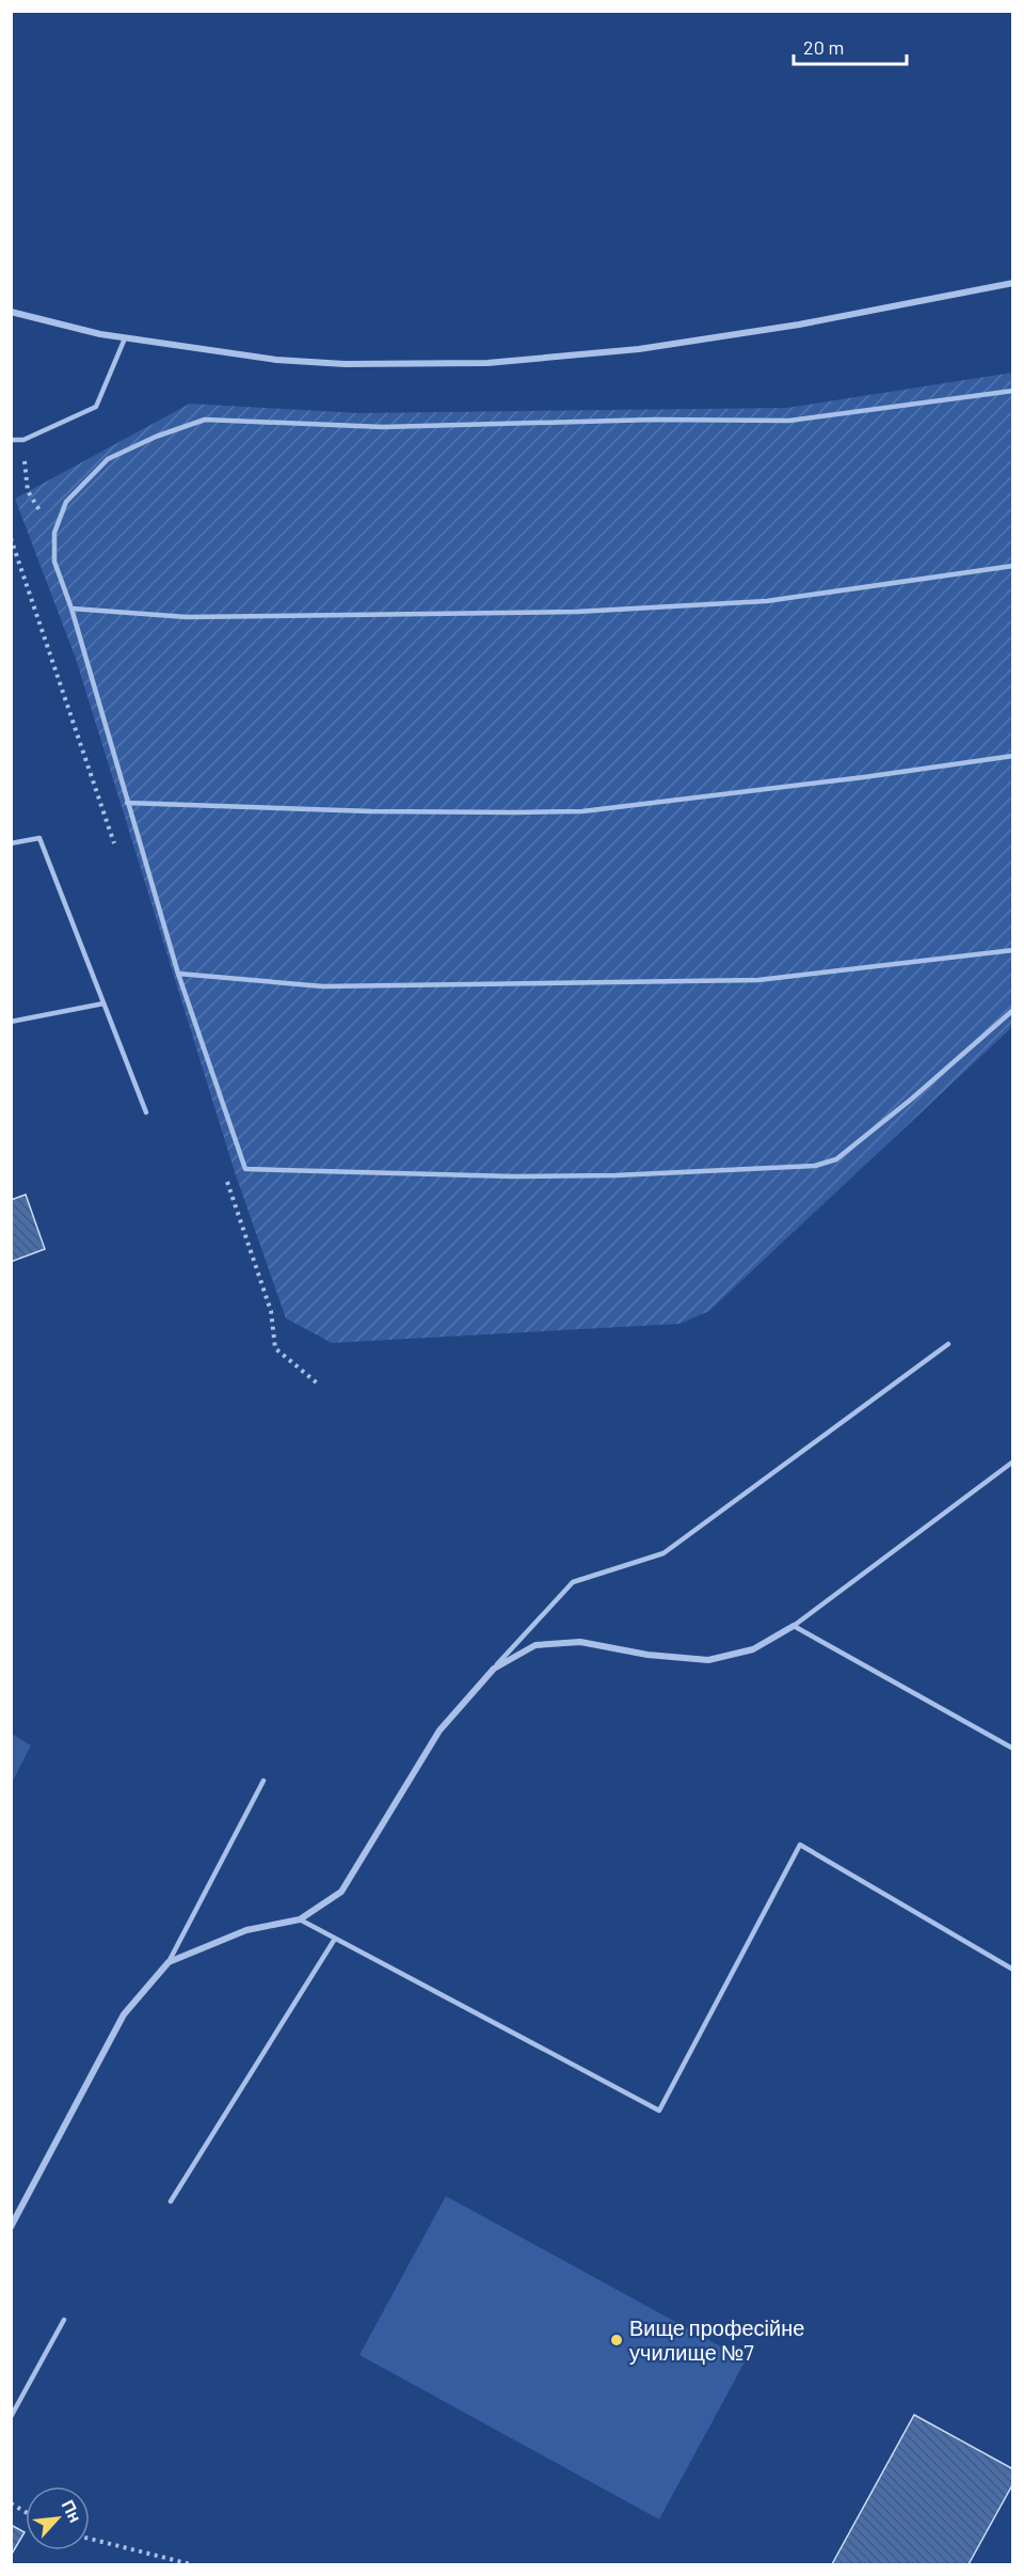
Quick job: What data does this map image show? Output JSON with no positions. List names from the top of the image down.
{
  "places": ["Вище професійне училище №7"],
  "scale_bar": "20 m",
  "north": "top right"
}
